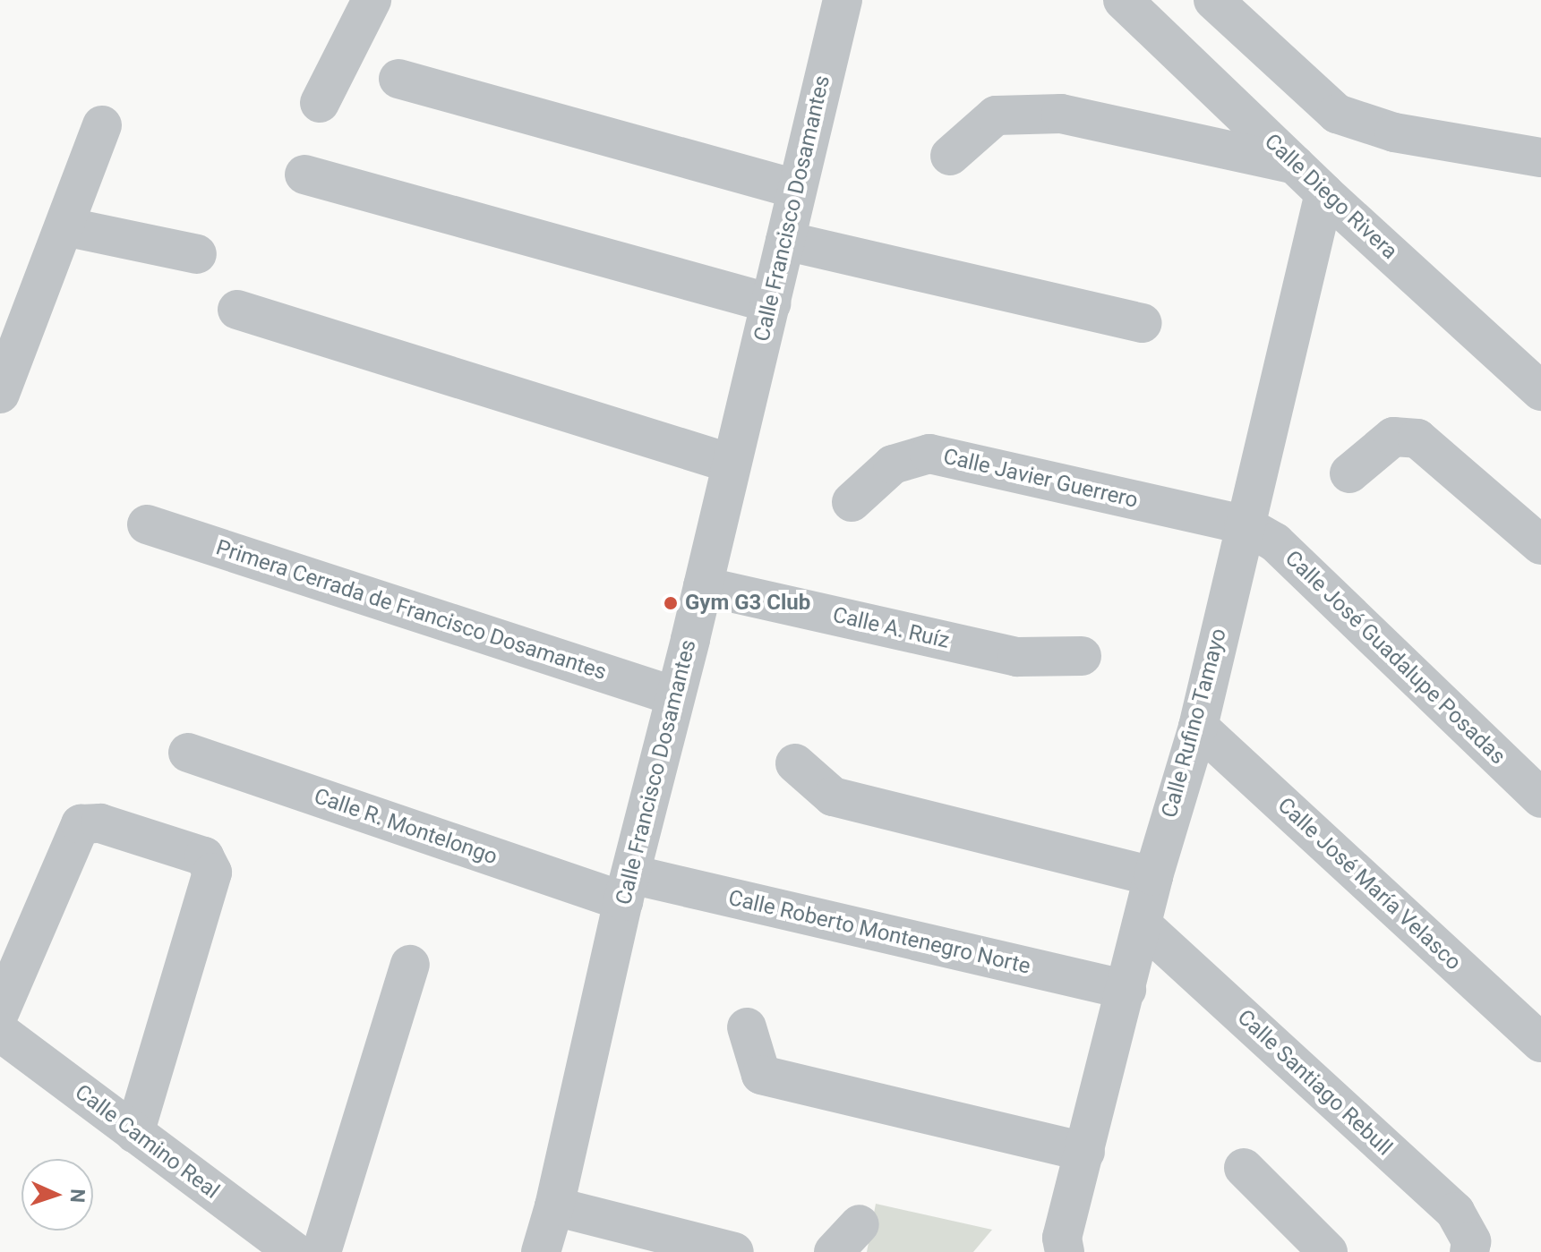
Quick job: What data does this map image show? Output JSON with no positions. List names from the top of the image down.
{
  "streets": {
    "street": [
      "Calle Diego Rivera",
      "Calle Francisco Dosamantes",
      "Calle Javier Guerrero",
      "Primera Cerrada de Francisco Dosamantes",
      "Calle A. Ruíz",
      "Calle José Guadalupe Posadas",
      "Calle Rufino Tamayo",
      "Calle R. Montelongo",
      "Calle José María Velasco",
      "Calle Roberto Montenegro Norte",
      "Calle Santiago Rebull",
      "Calle Camino Real"
    ]
  },
  "crossings": [
    ["Calle Diego Rivera", "Calle Rufino Tamayo"],
    ["Calle Francisco Dosamantes", "Primera Cerrada de Francisco Dosamantes"],
    ["Calle Francisco Dosamantes", "Calle A. Ruíz"],
    ["Calle Francisco Dosamantes", "Calle R. Montelongo"],
    ["Calle Francisco Dosamantes", "Calle Roberto Montenegro Norte"],
    ["Calle Javier Guerrero", "Calle José Guadalupe Posadas"],
    ["Calle Javier Guerrero", "Calle Rufino Tamayo"],
    ["Calle José Guadalupe Posadas", "Calle Rufino Tamayo"],
    ["Calle Rufino Tamayo", "Calle José María Velasco"],
    ["Calle Rufino Tamayo", "Calle Roberto Montenegro Norte"],
    ["Calle Rufino Tamayo", "Calle Santiago Rebull"],
    ["Calle R. Montelongo", "Calle Roberto Montenegro Norte"]
  ],
  "places": ["Gym G3 Club"],
  "north": "right"
}
